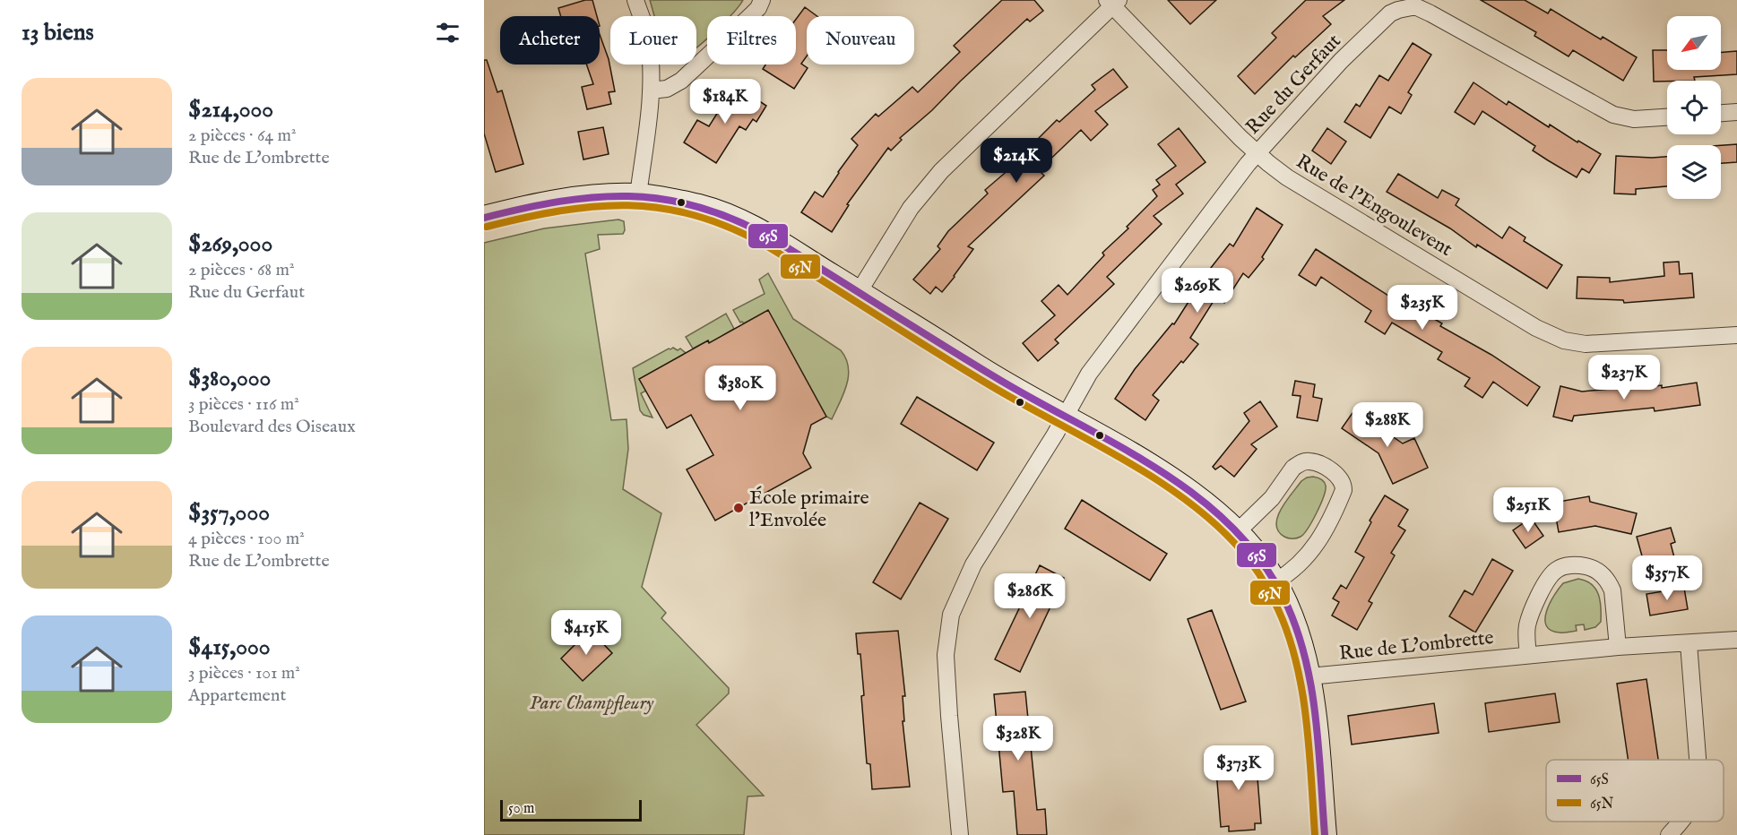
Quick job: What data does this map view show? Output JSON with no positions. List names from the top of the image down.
{
  "streets": {
    "street": ["Rue du Gerfaut", "Rue de l'Engoulevent", "Rue de L'ombrette"]
  },
  "crossings": [
    ["Rue du Gerfaut", "Rue de l'Engoulevent"]
  ],
  "parks": ["Parc Champfleury"],
  "places": ["École primaire l'Envolée"],
  "lines": ["transit line 65S", "transit line 65N"],
  "legend": ["65S", "65N"],
  "scale_bar": "50 m",
  "north": "bottom left",
  "page": {
    "heading": "13 biens",
    "chip": [
      "Acheter",
      "Louer",
      "Filtres",
      "Nouveau"
    ],
    "list": [
      {
        "name": "$214,000",
        "note": "2 pièces · 64 m² · Rue de L'ombrette"
      },
      {
        "name": "$269,000",
        "note": "2 pièces · 68 m² · Rue du Gerfaut"
      },
      {
        "name": "$380,000",
        "note": "3 pièces · 116 m² · Boulevard des Oiseaux"
      },
      {
        "name": "$357,000",
        "note": "4 pièces · 100 m² · Rue de L'ombrette"
      },
      {
        "name": "$415,000",
        "note": "3 pièces · 101 m² · Appartement"
      }
    ],
    "price": [
      "$184K",
      "$214K",
      "$269K",
      "$235K",
      "$237K",
      "$380K",
      "$288K",
      "$251K",
      "$357K",
      "$286K",
      "$415K",
      "$328K",
      "$373K"
    ],
    "scale": "50 m"
  }
}
